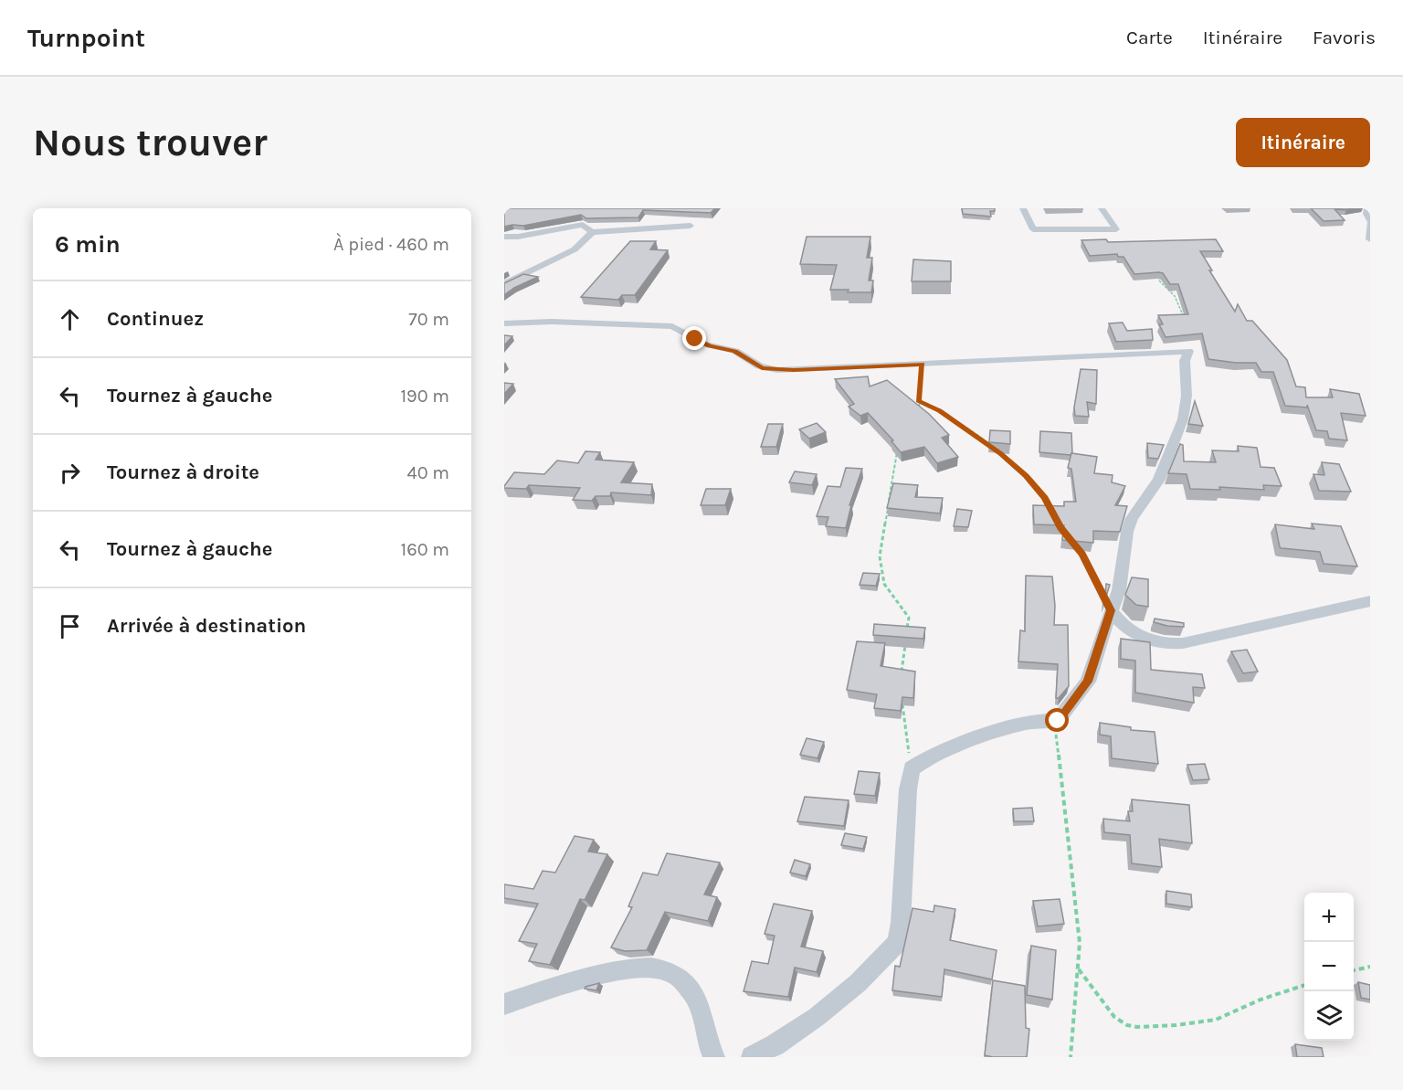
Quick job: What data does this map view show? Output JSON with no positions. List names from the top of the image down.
{
  "page": {
    "header": "Turnpoint",
    "nav": ["Carte", "Itinéraire", "Favoris"],
    "buttons": "Itinéraire",
    "title": "Nous trouver",
    "heading": ["6 min", "À pied · 460 m"],
    "list": [
      ["Continuez", "70 m"],
      ["Tournez à gauche", "190 m"],
      ["Tournez à droite", "40 m"],
      ["Tournez à gauche", "160 m"],
      "Arrivée à destination"
    ],
    "map_buttons": ["+", "−"]
  }
}
